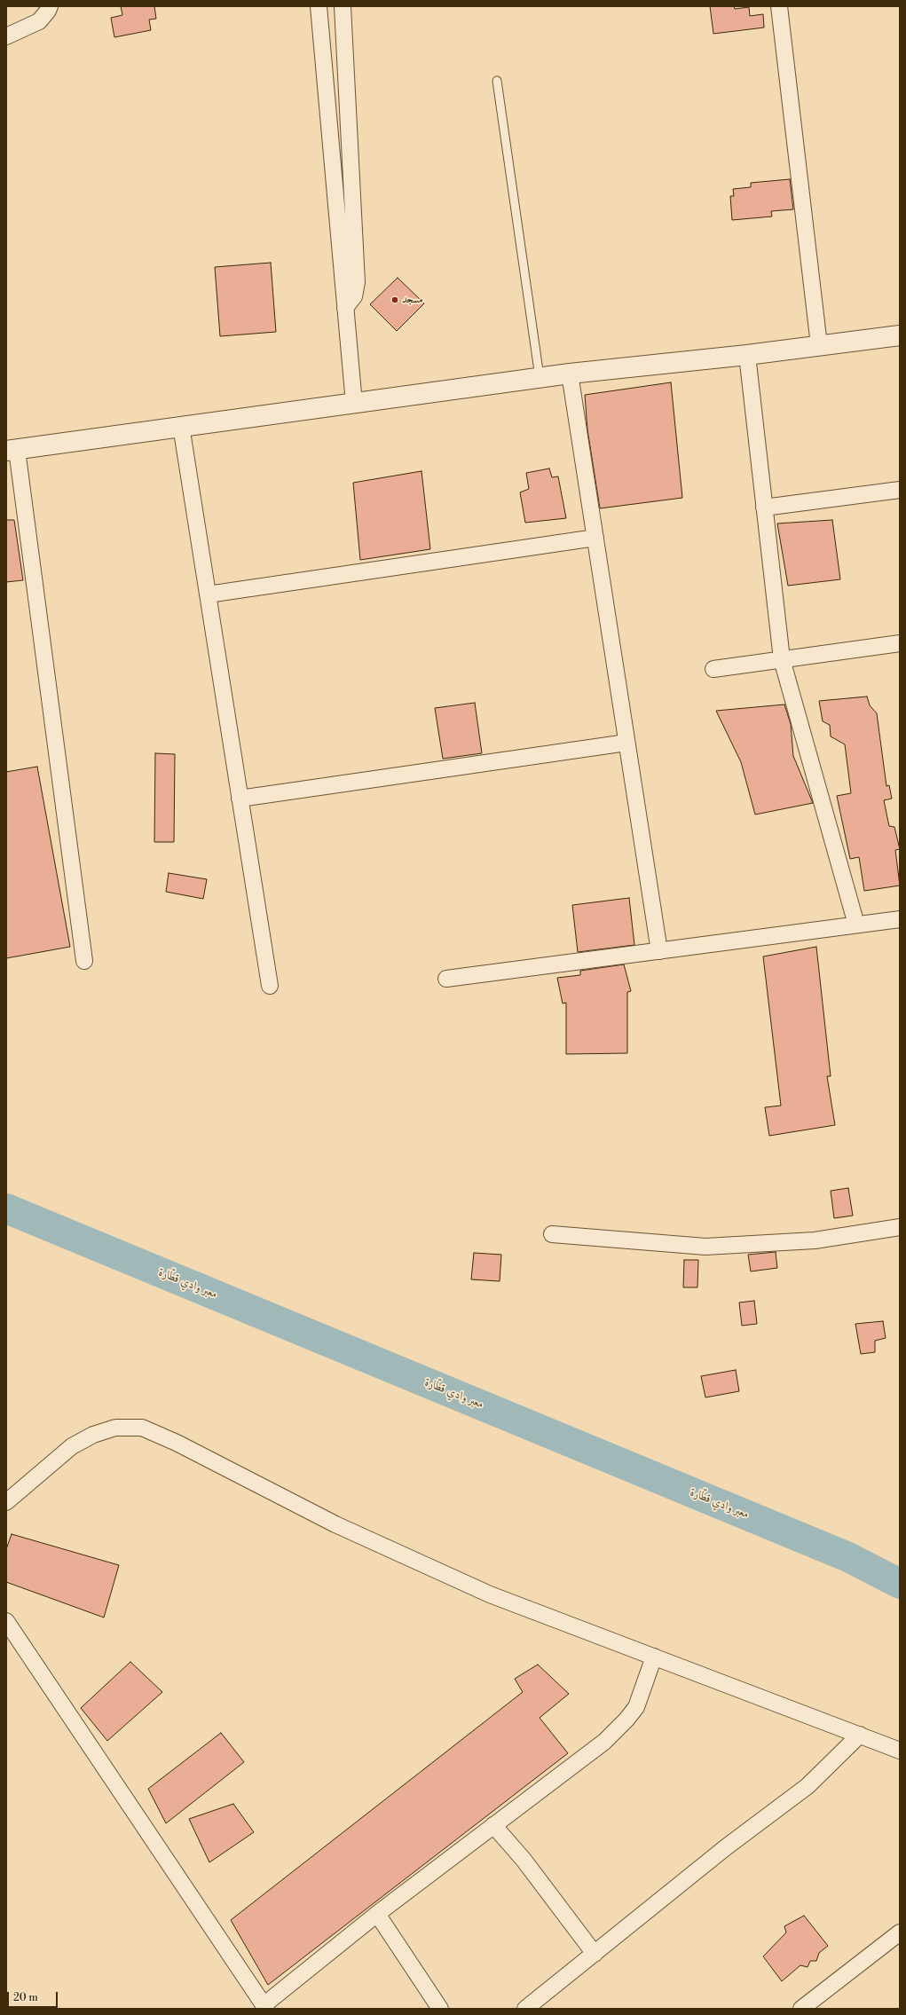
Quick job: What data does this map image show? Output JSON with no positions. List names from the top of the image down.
{
  "water": ["معبر وادي قطّارة"],
  "places": ["مسجد"],
  "scale_bar": "20 m"
}
